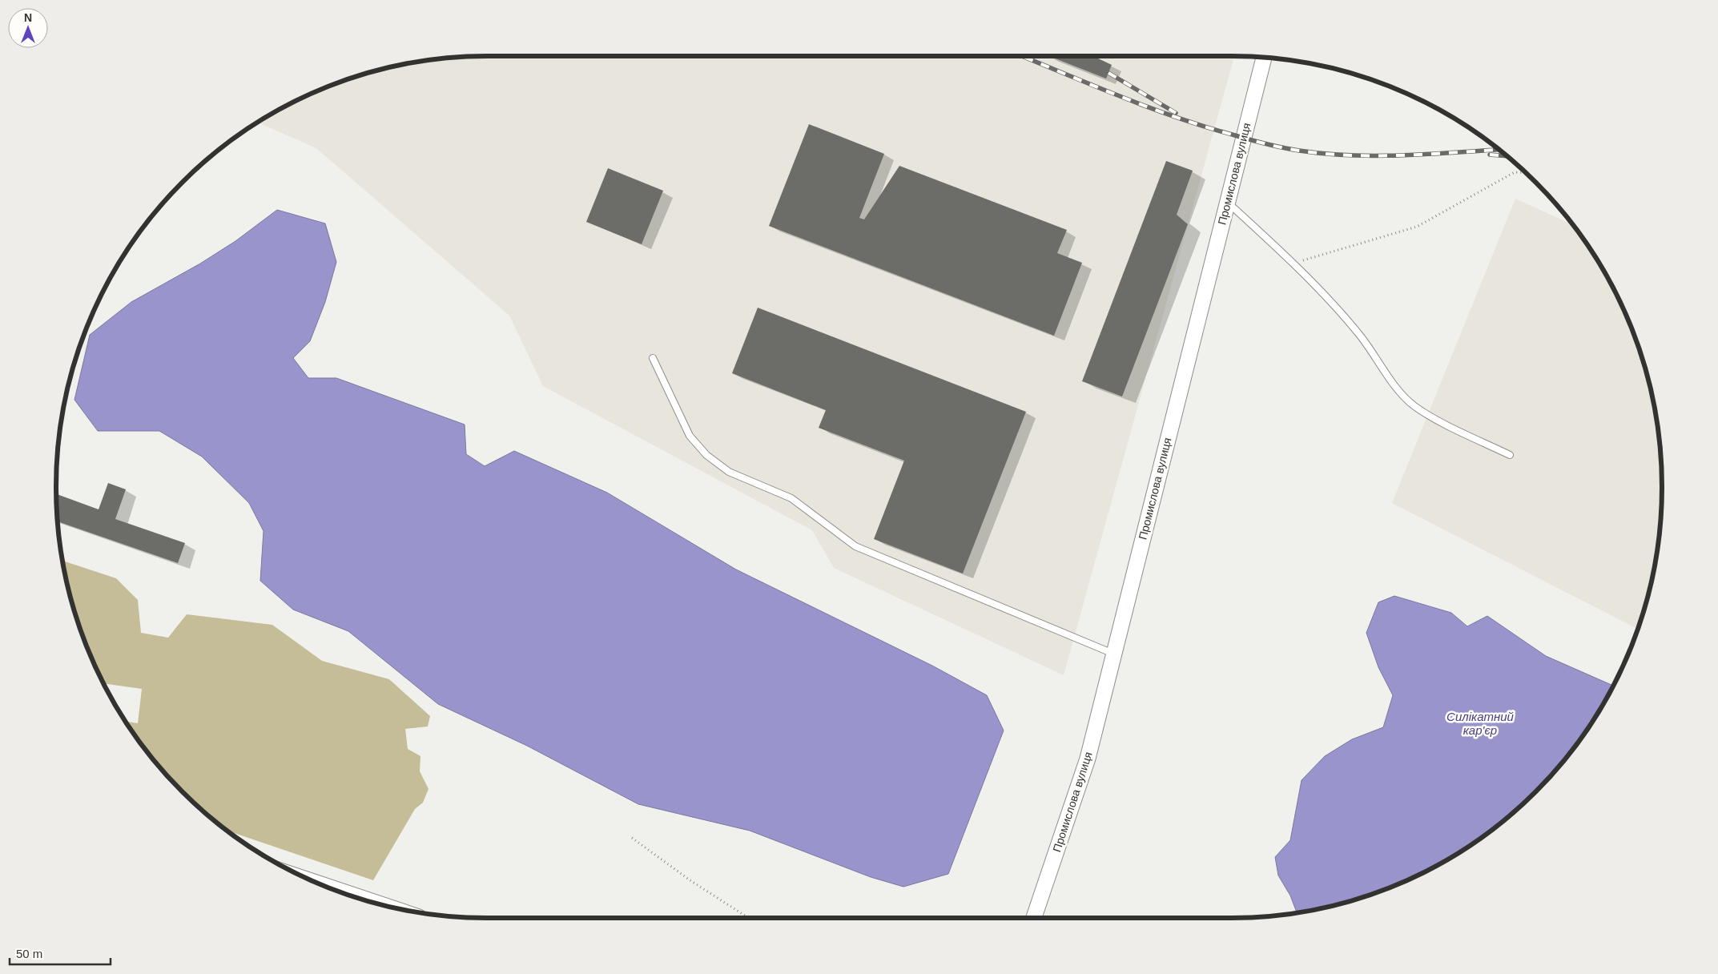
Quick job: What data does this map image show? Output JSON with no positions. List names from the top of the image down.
{
  "streets": {
    "street": ["Промислова вулиця"]
  },
  "water": ["Силікатний кар'єр"],
  "scale_bar": "50 m",
  "north": "top"
}
